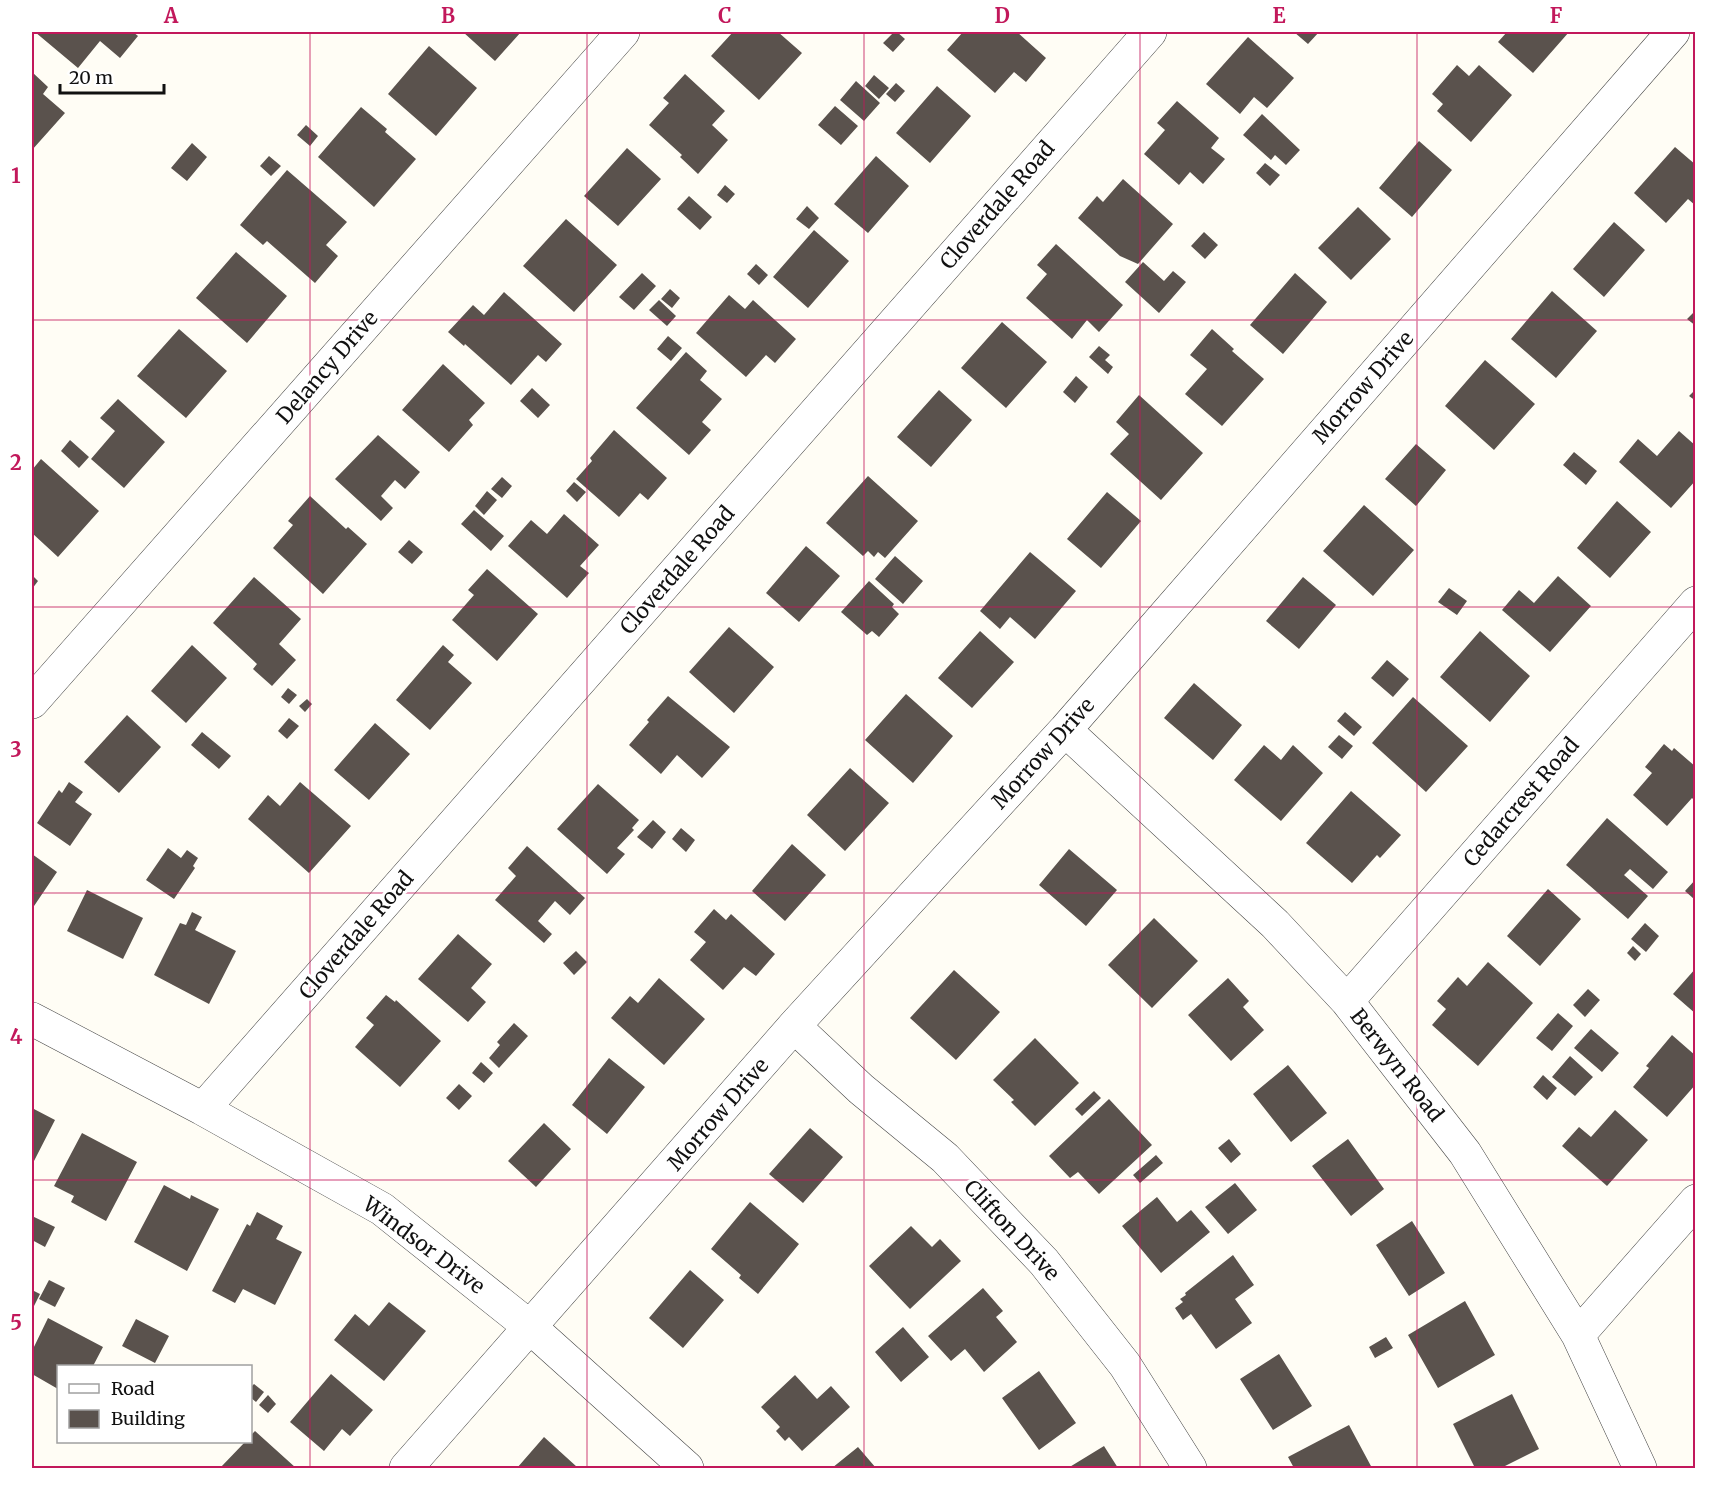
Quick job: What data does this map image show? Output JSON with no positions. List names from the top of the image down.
{
  "streets": {
    "street": [
      "Cloverdale Road",
      "Delancy Drive",
      "Morrow Drive",
      "Cedarcrest Road",
      "Berwyn Road",
      "Clifton Drive",
      "Windsor Drive"
    ]
  },
  "crossings": [
    ["Cloverdale Road", "Windsor Drive"],
    ["Morrow Drive", "Berwyn Road"],
    ["Morrow Drive", "Clifton Drive"],
    ["Morrow Drive", "Windsor Drive"],
    ["Cedarcrest Road", "Berwyn Road"]
  ],
  "legend": ["Road", "Building"],
  "scale_bar": "20 m",
  "grid": {
    "columns": [
      "A",
      "B",
      "C",
      "D",
      "E",
      "F"
    ],
    "rows": [
      "1",
      "2",
      "3",
      "4",
      "5"
    ]
  }
}
